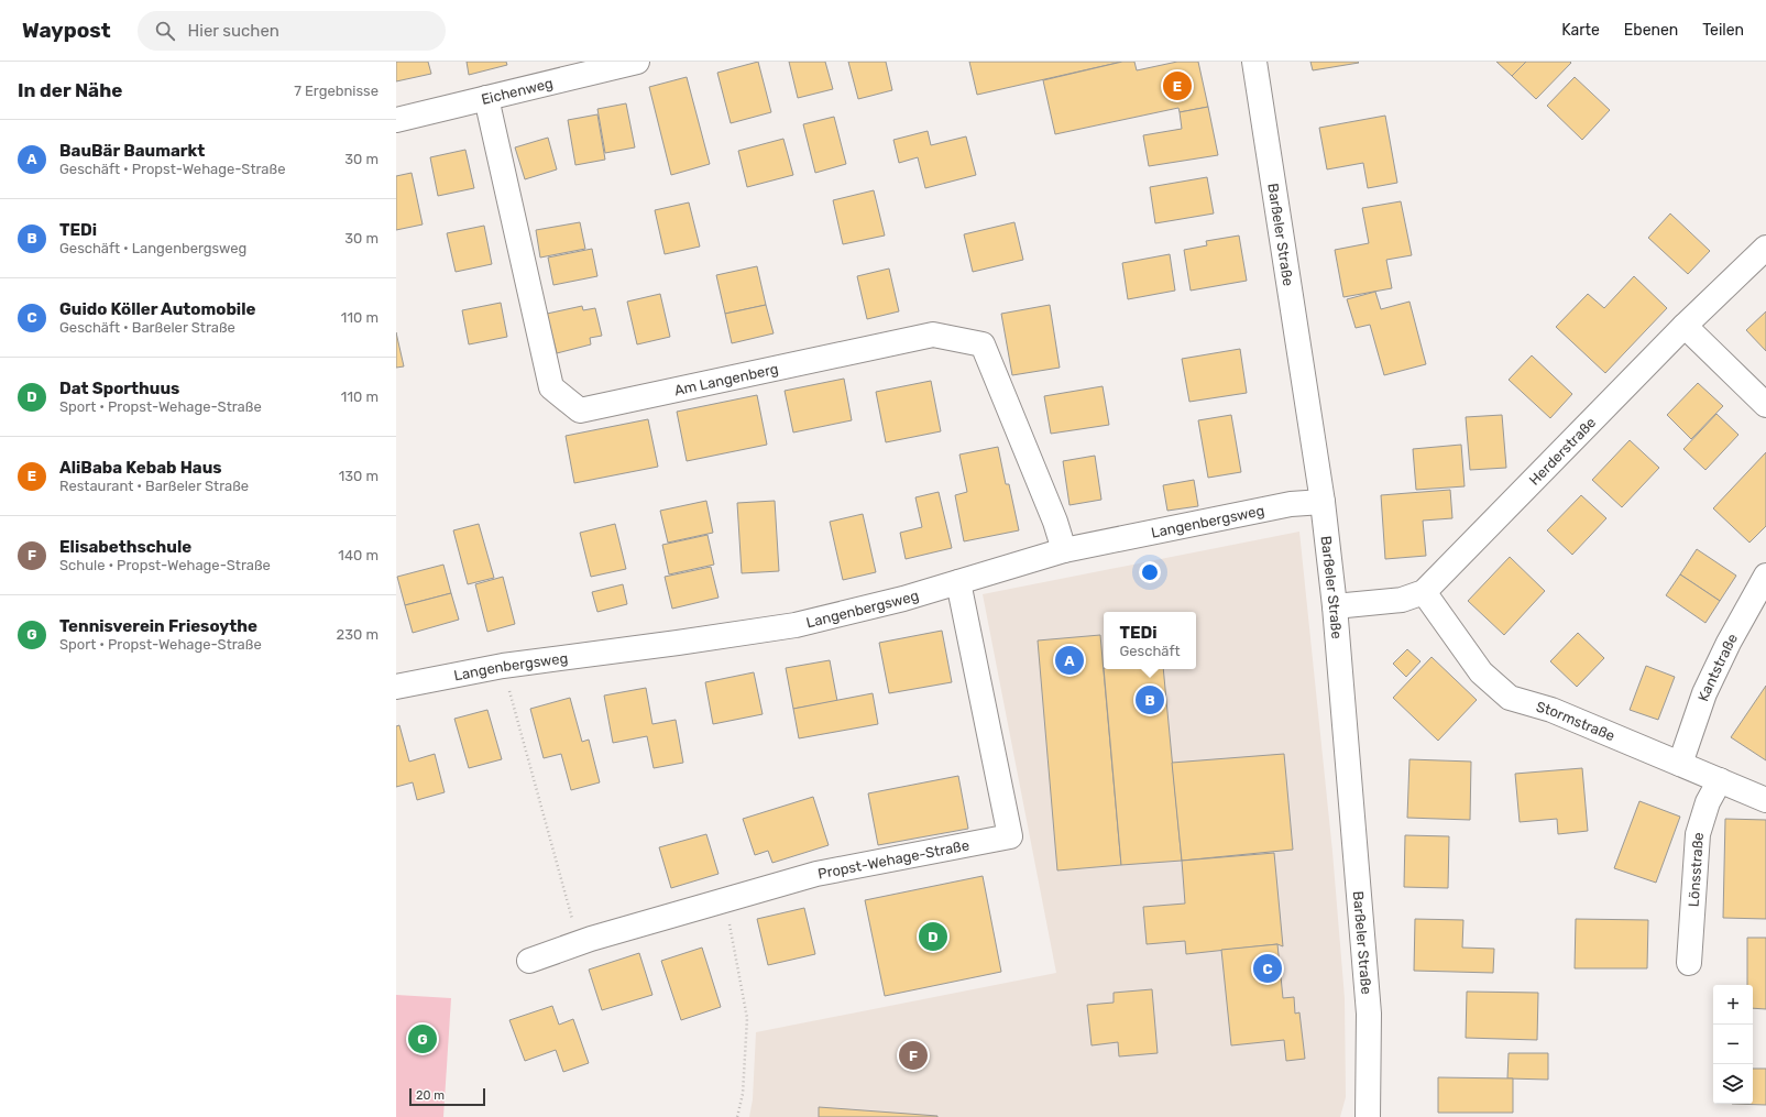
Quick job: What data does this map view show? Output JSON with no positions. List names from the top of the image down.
{
  "streets": {
    "street": [
      "Eichenweg",
      "Barßeler Straße",
      "Am Langenberg",
      "Herderstraße",
      "Langenbergsweg",
      "Kantstraße",
      "Stormstraße",
      "Propst-Wehage-Straße",
      "Lönsstraße"
    ]
  },
  "crossings": [
    ["Eichenweg", "Am Langenberg"],
    ["Barßeler Straße", "Herderstraße"],
    ["Barßeler Straße", "Langenbergsweg"],
    ["Am Langenberg", "Langenbergsweg"],
    ["Herderstraße", "Stormstraße"],
    ["Langenbergsweg", "Propst-Wehage-Straße"],
    ["Kantstraße", "Stormstraße"],
    ["Stormstraße", "Lönsstraße"]
  ],
  "scale_bar": "20 m",
  "page": {
    "header": "Waypost",
    "search": "Hier suchen",
    "nav": ["Karte", "Ebenen", "Teilen"],
    "heading": ["In der Nähe", "7 Ergebnisse"],
    "pins": [
      "E",
      "A",
      "B",
      "D",
      "C",
      "G",
      "F"
    ],
    "list": [
      {
        "mark": "A",
        "name": "BauBär Baumarkt",
        "note": "Geschäft · Propst-Wehage-Straße",
        "value": "30 m"
      },
      {
        "mark": "B",
        "name": "TEDi",
        "note": "Geschäft · Langenbergsweg",
        "value": "30 m"
      },
      {
        "mark": "C",
        "name": "Guido Köller Automobile",
        "note": "Geschäft · Barßeler Straße",
        "value": "110 m"
      },
      {
        "mark": "D",
        "name": "Dat Sporthuus",
        "note": "Sport · Propst-Wehage-Straße",
        "value": "110 m"
      },
      {
        "mark": "E",
        "name": "AliBaba Kebab Haus",
        "note": "Restaurant · Barßeler Straße",
        "value": "130 m"
      },
      {
        "mark": "F",
        "name": "Elisabethschule",
        "note": "Schule · Propst-Wehage-Straße",
        "value": "140 m"
      },
      {
        "mark": "G",
        "name": "Tennisverein Friesoythe",
        "note": "Sport · Propst-Wehage-Straße",
        "value": "230 m"
      }
    ],
    "popup": ["TEDi", "Geschäft"],
    "map_buttons": ["+", "−"],
    "scale": "20 m"
  }
}
